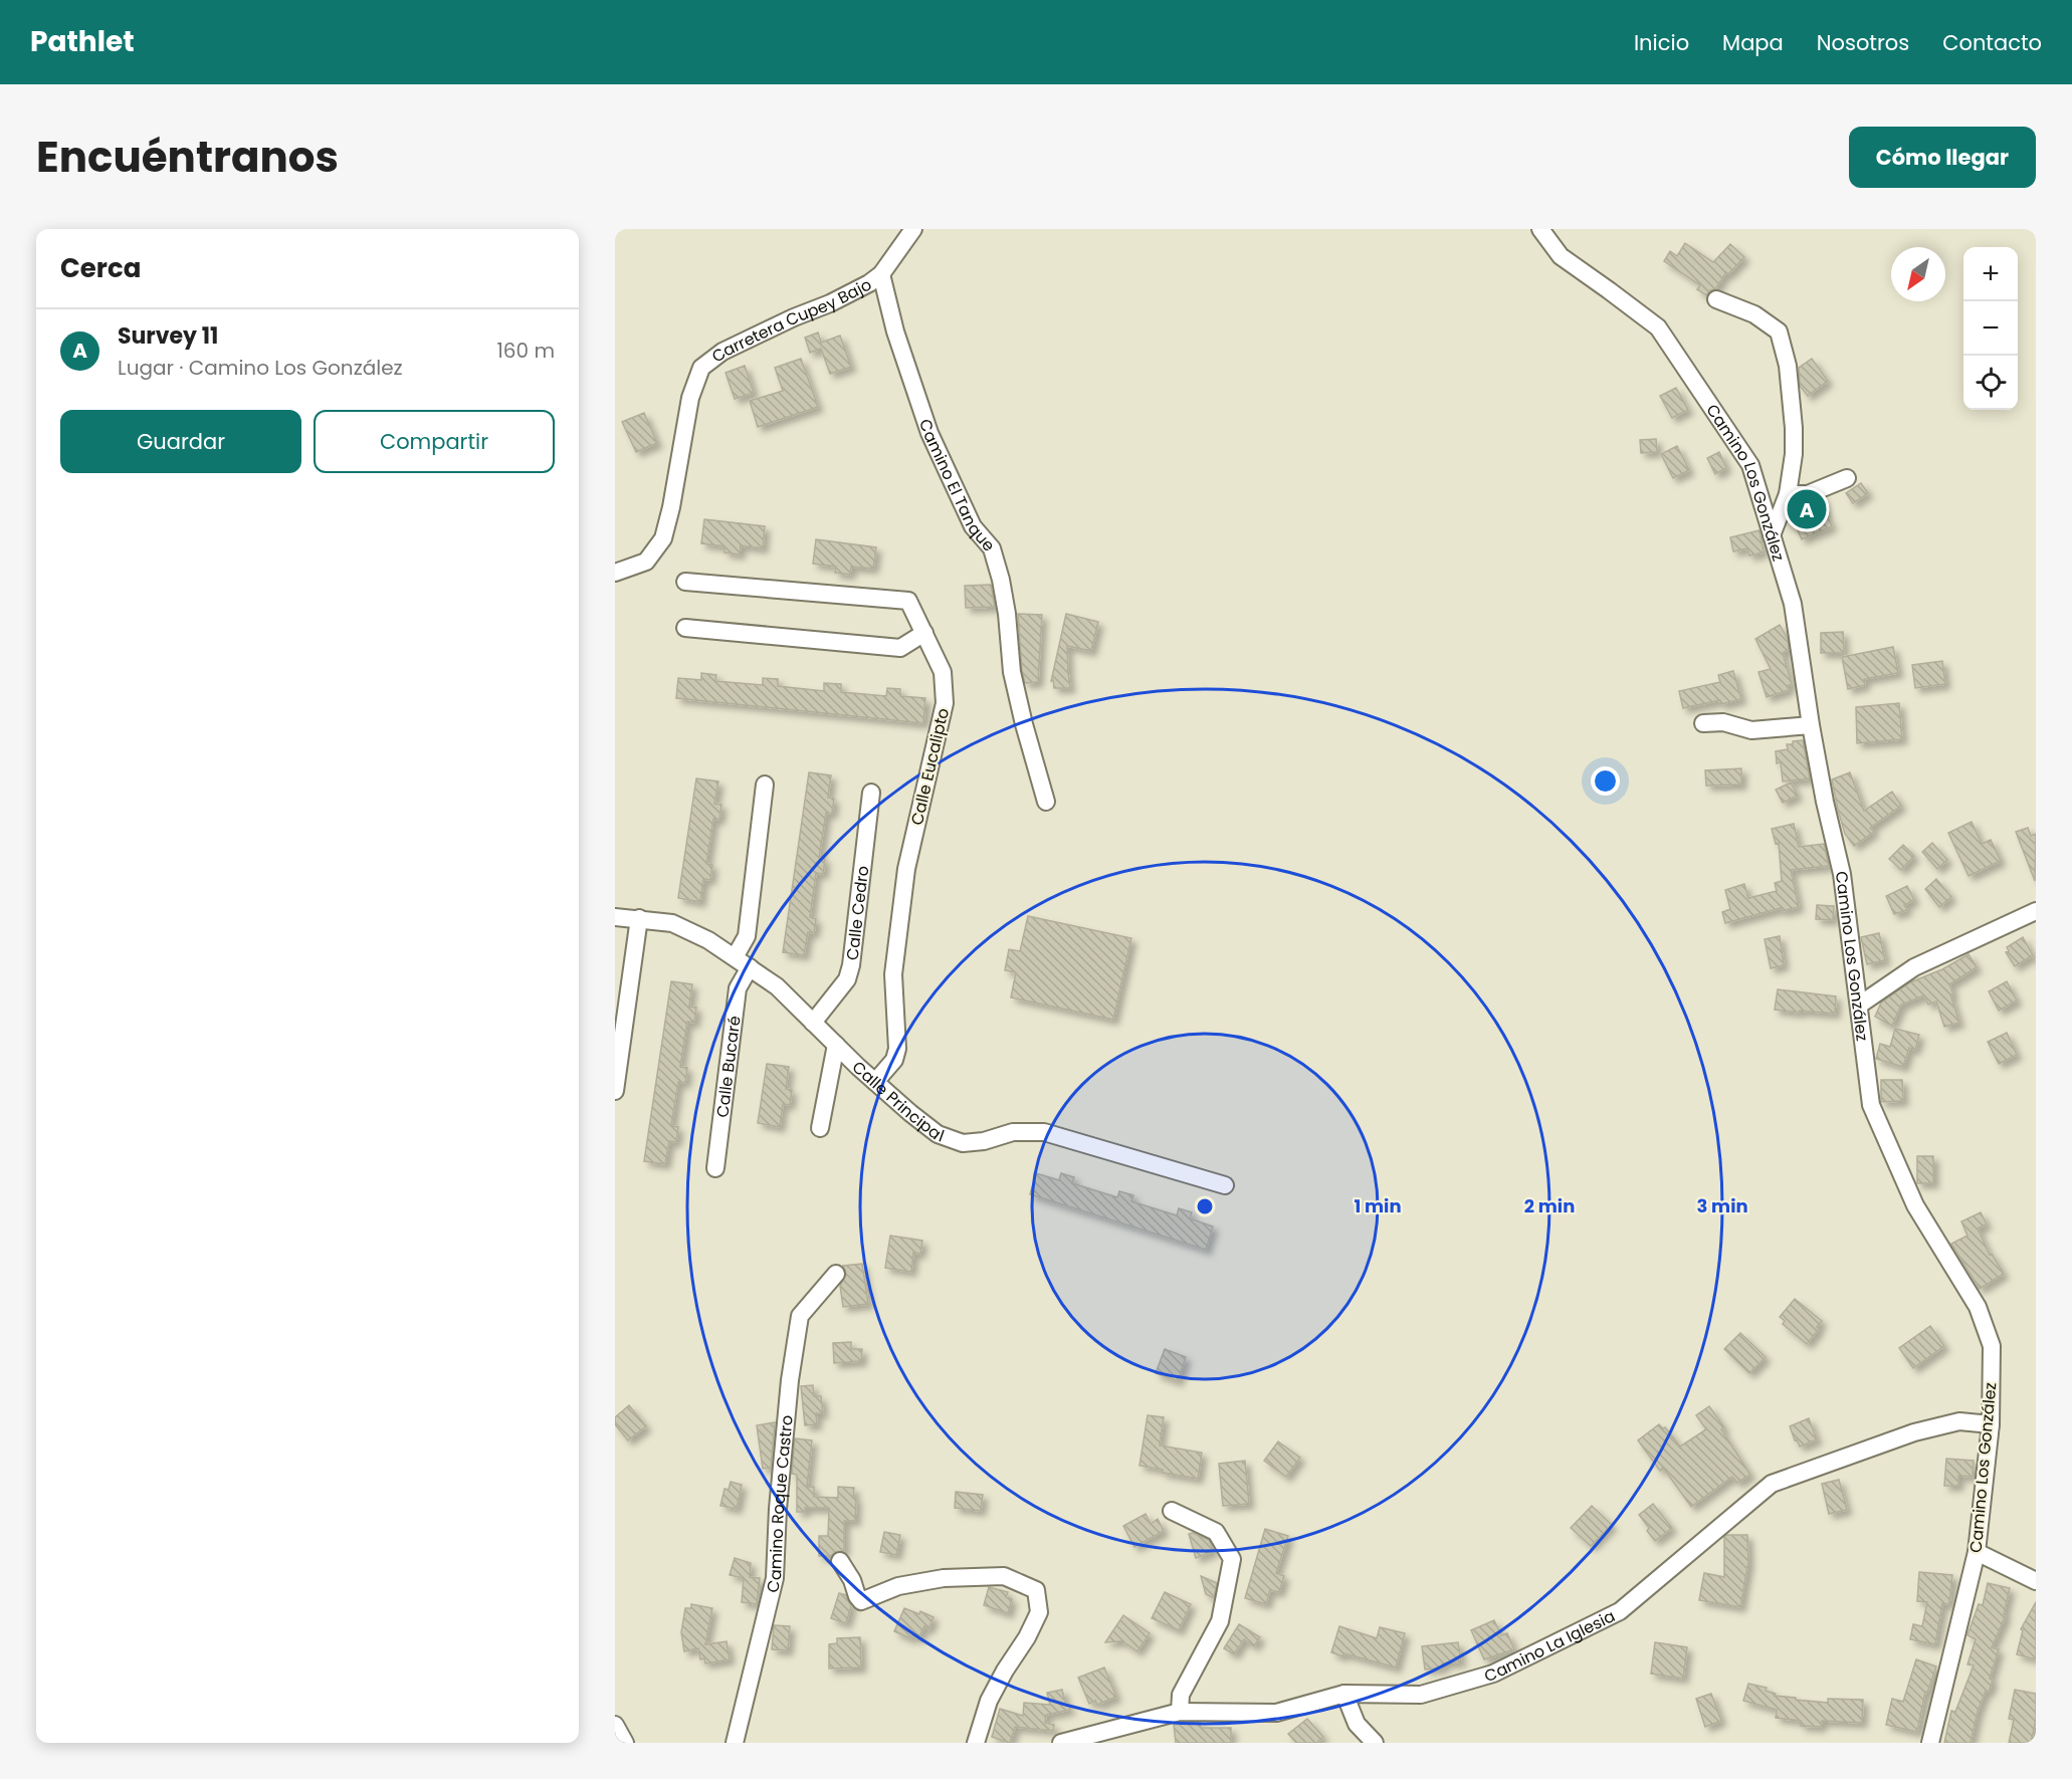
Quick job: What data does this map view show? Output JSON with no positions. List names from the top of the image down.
{
  "streets": {
    "street": [
      "Carretera Cupey Bajo",
      "Camino El Tanque",
      "Camino Los González",
      "Calle Eucalipto",
      "Calle Cedro",
      "Calle Bucaré",
      "Calle Principal",
      "Camino Roque Castro",
      "Camino La Iglesia"
    ]
  },
  "crossings": [
    ["Carretera Cupey Bajo", "Camino El Tanque"],
    ["Camino Los González", "Camino La Iglesia"],
    ["Calle Eucalipto", "Calle Principal"],
    ["Calle Cedro", "Calle Principal"],
    ["Calle Bucaré", "Calle Principal"]
  ],
  "north": "bottom left",
  "page": {
    "header": "Pathlet",
    "nav": [
      "Inicio",
      "Mapa",
      "Nosotros",
      "Contacto"
    ],
    "title": "Encuéntranos",
    "buttons": [
      "Cómo llegar",
      ["Guardar", "Compartir"]
    ],
    "heading": "Cerca",
    "map_buttons": ["+", "−"],
    "list": [
      {
        "mark": "A",
        "name": "Survey 11",
        "note": "Lugar · Camino Los González",
        "value": "160 m"
      }
    ],
    "pins": "A"
  },
  "rings": ["1 min", "2 min", "3 min"]
}
